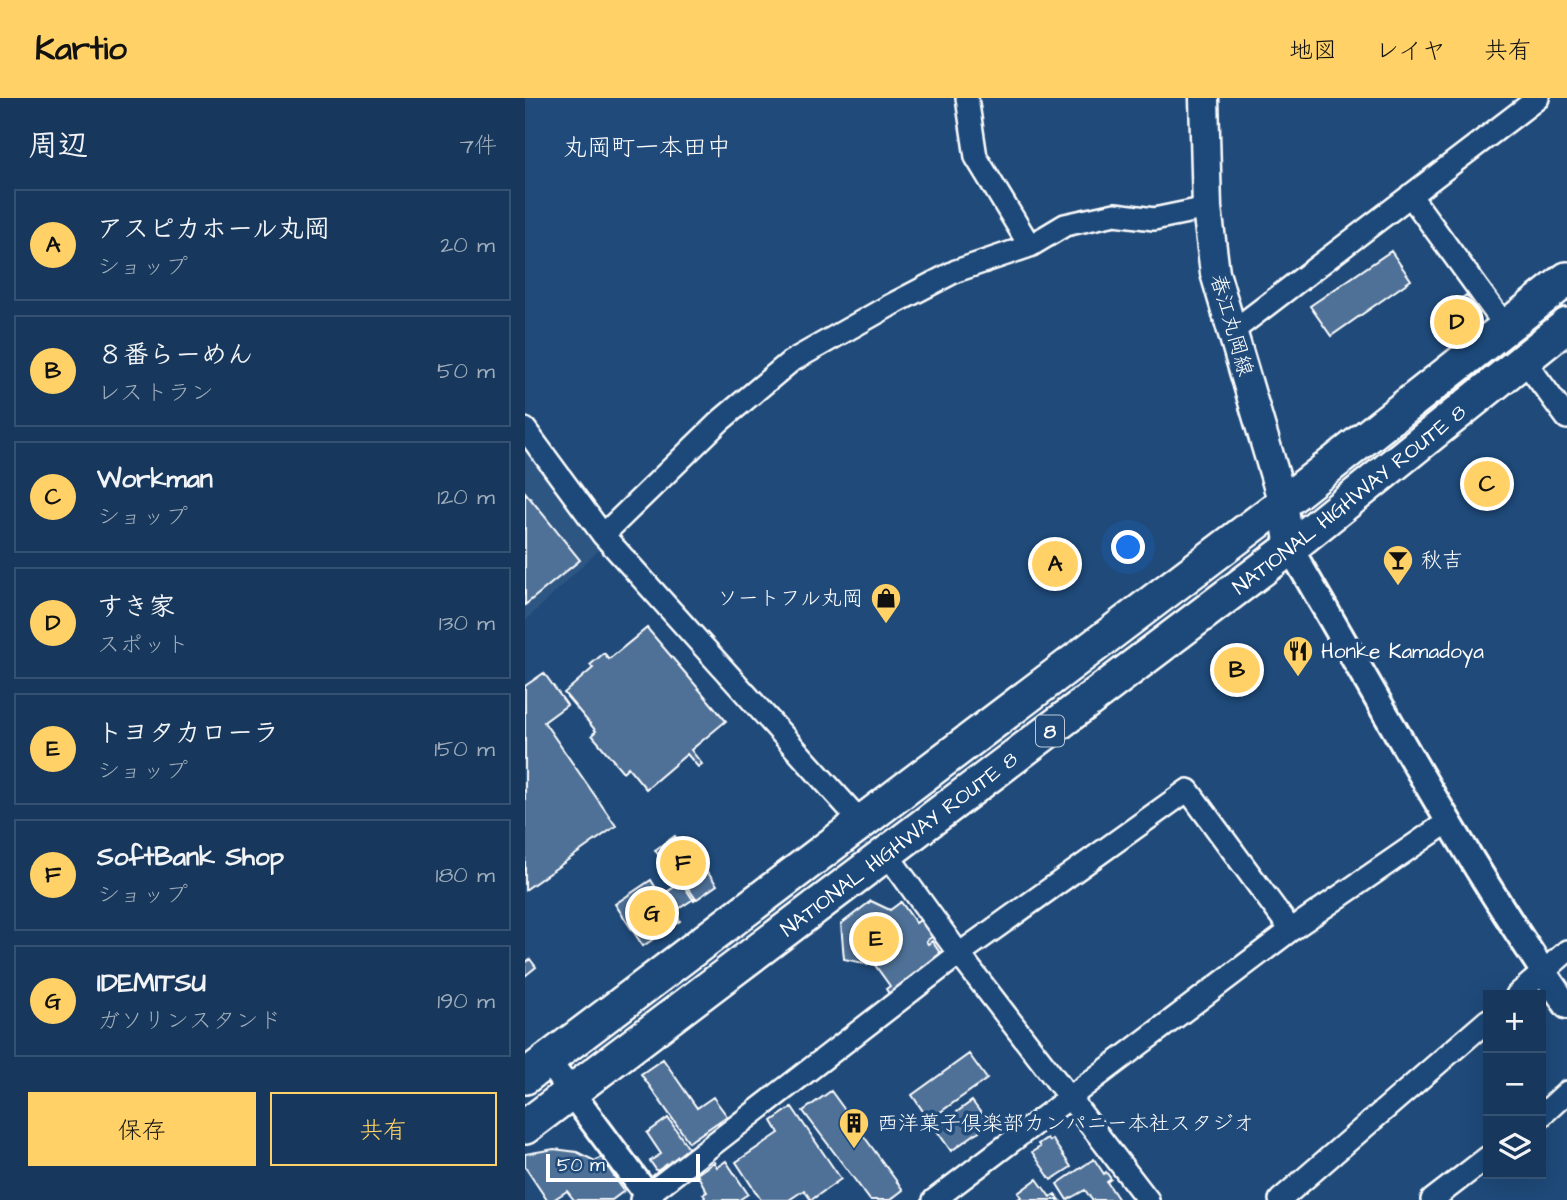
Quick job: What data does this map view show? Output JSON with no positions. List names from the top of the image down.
{
  "streets": {
    "highway": ["NATIONAL HIGHWAY ROUTE 8", "8"],
    "main road": ["春江丸岡線"]
  },
  "crossings": [
    ["春江丸岡線", "NATIONAL HIGHWAY ROUTE 8"]
  ],
  "districts": ["丸岡町一本田中"],
  "places": {
    "bar": ["秋吉"],
    "shop": ["ソートフル丸岡"],
    "restaurant": ["Honke Kamadoya"],
    "building": ["西洋菓子倶楽部カンパニー本社スタジオ"]
  },
  "scale_bar": "50 m",
  "page": {
    "header": "Kartio",
    "nav": ["地図", "レイヤ", "共有"],
    "heading": ["周辺", "7件"],
    "list": [
      {
        "mark": "A",
        "name": "アスピカホール丸岡",
        "note": "ショップ",
        "value": "20 m"
      },
      {
        "mark": "B",
        "name": "８番らーめん",
        "note": "レストラン",
        "value": "50 m"
      },
      {
        "mark": "C",
        "name": "Workman",
        "note": "ショップ",
        "value": "120 m"
      },
      {
        "mark": "D",
        "name": "すき家",
        "note": "スポット",
        "value": "130 m"
      },
      {
        "mark": "E",
        "name": "トヨタカローラ",
        "note": "ショップ",
        "value": "150 m"
      },
      {
        "mark": "F",
        "name": "SoftBank Shop",
        "note": "ショップ",
        "value": "180 m"
      },
      {
        "mark": "G",
        "name": "IDEMITSU",
        "note": "ガソリンスタンド",
        "value": "190 m"
      }
    ],
    "pins": [
      "D",
      "C",
      "A",
      "B",
      "F",
      "G",
      "E"
    ],
    "map_buttons": ["+", "−"],
    "buttons": ["保存", "共有"],
    "scale": "50 m"
  }
}
